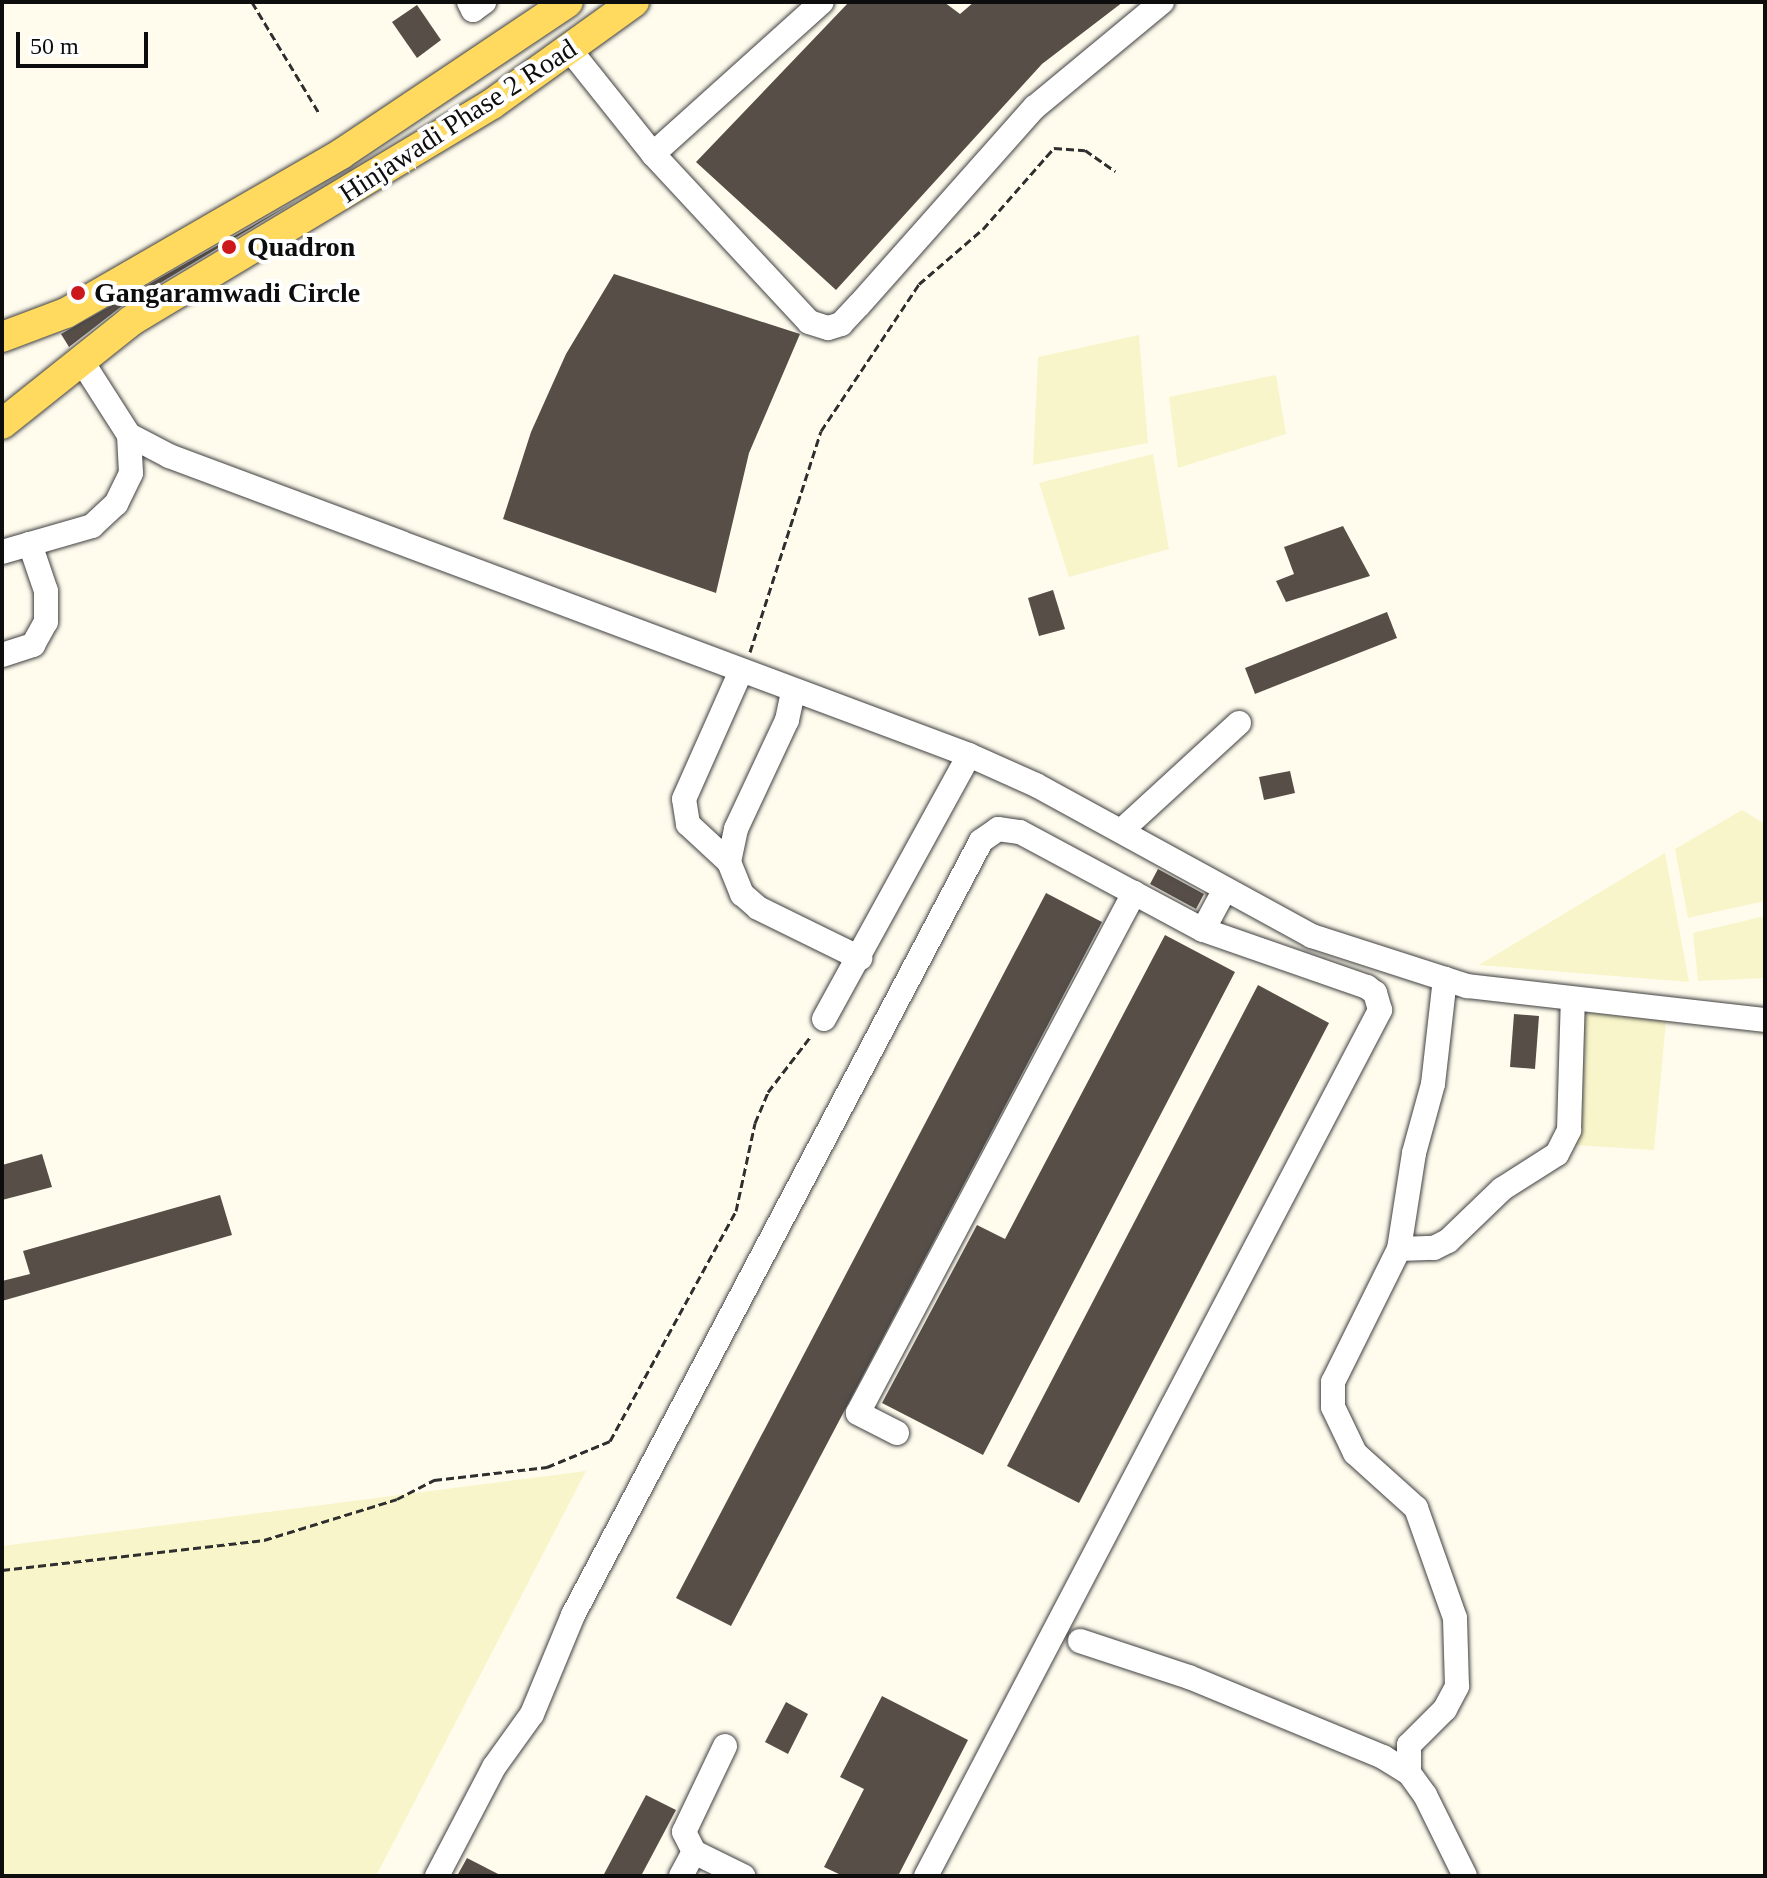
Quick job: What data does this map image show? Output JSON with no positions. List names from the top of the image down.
{
  "streets": {
    "main road": ["Hinjawadi Phase 2 Road"]
  },
  "places": ["Quadron", "Gangaramwadi Circle"],
  "scale_bar": "50 m"
}
